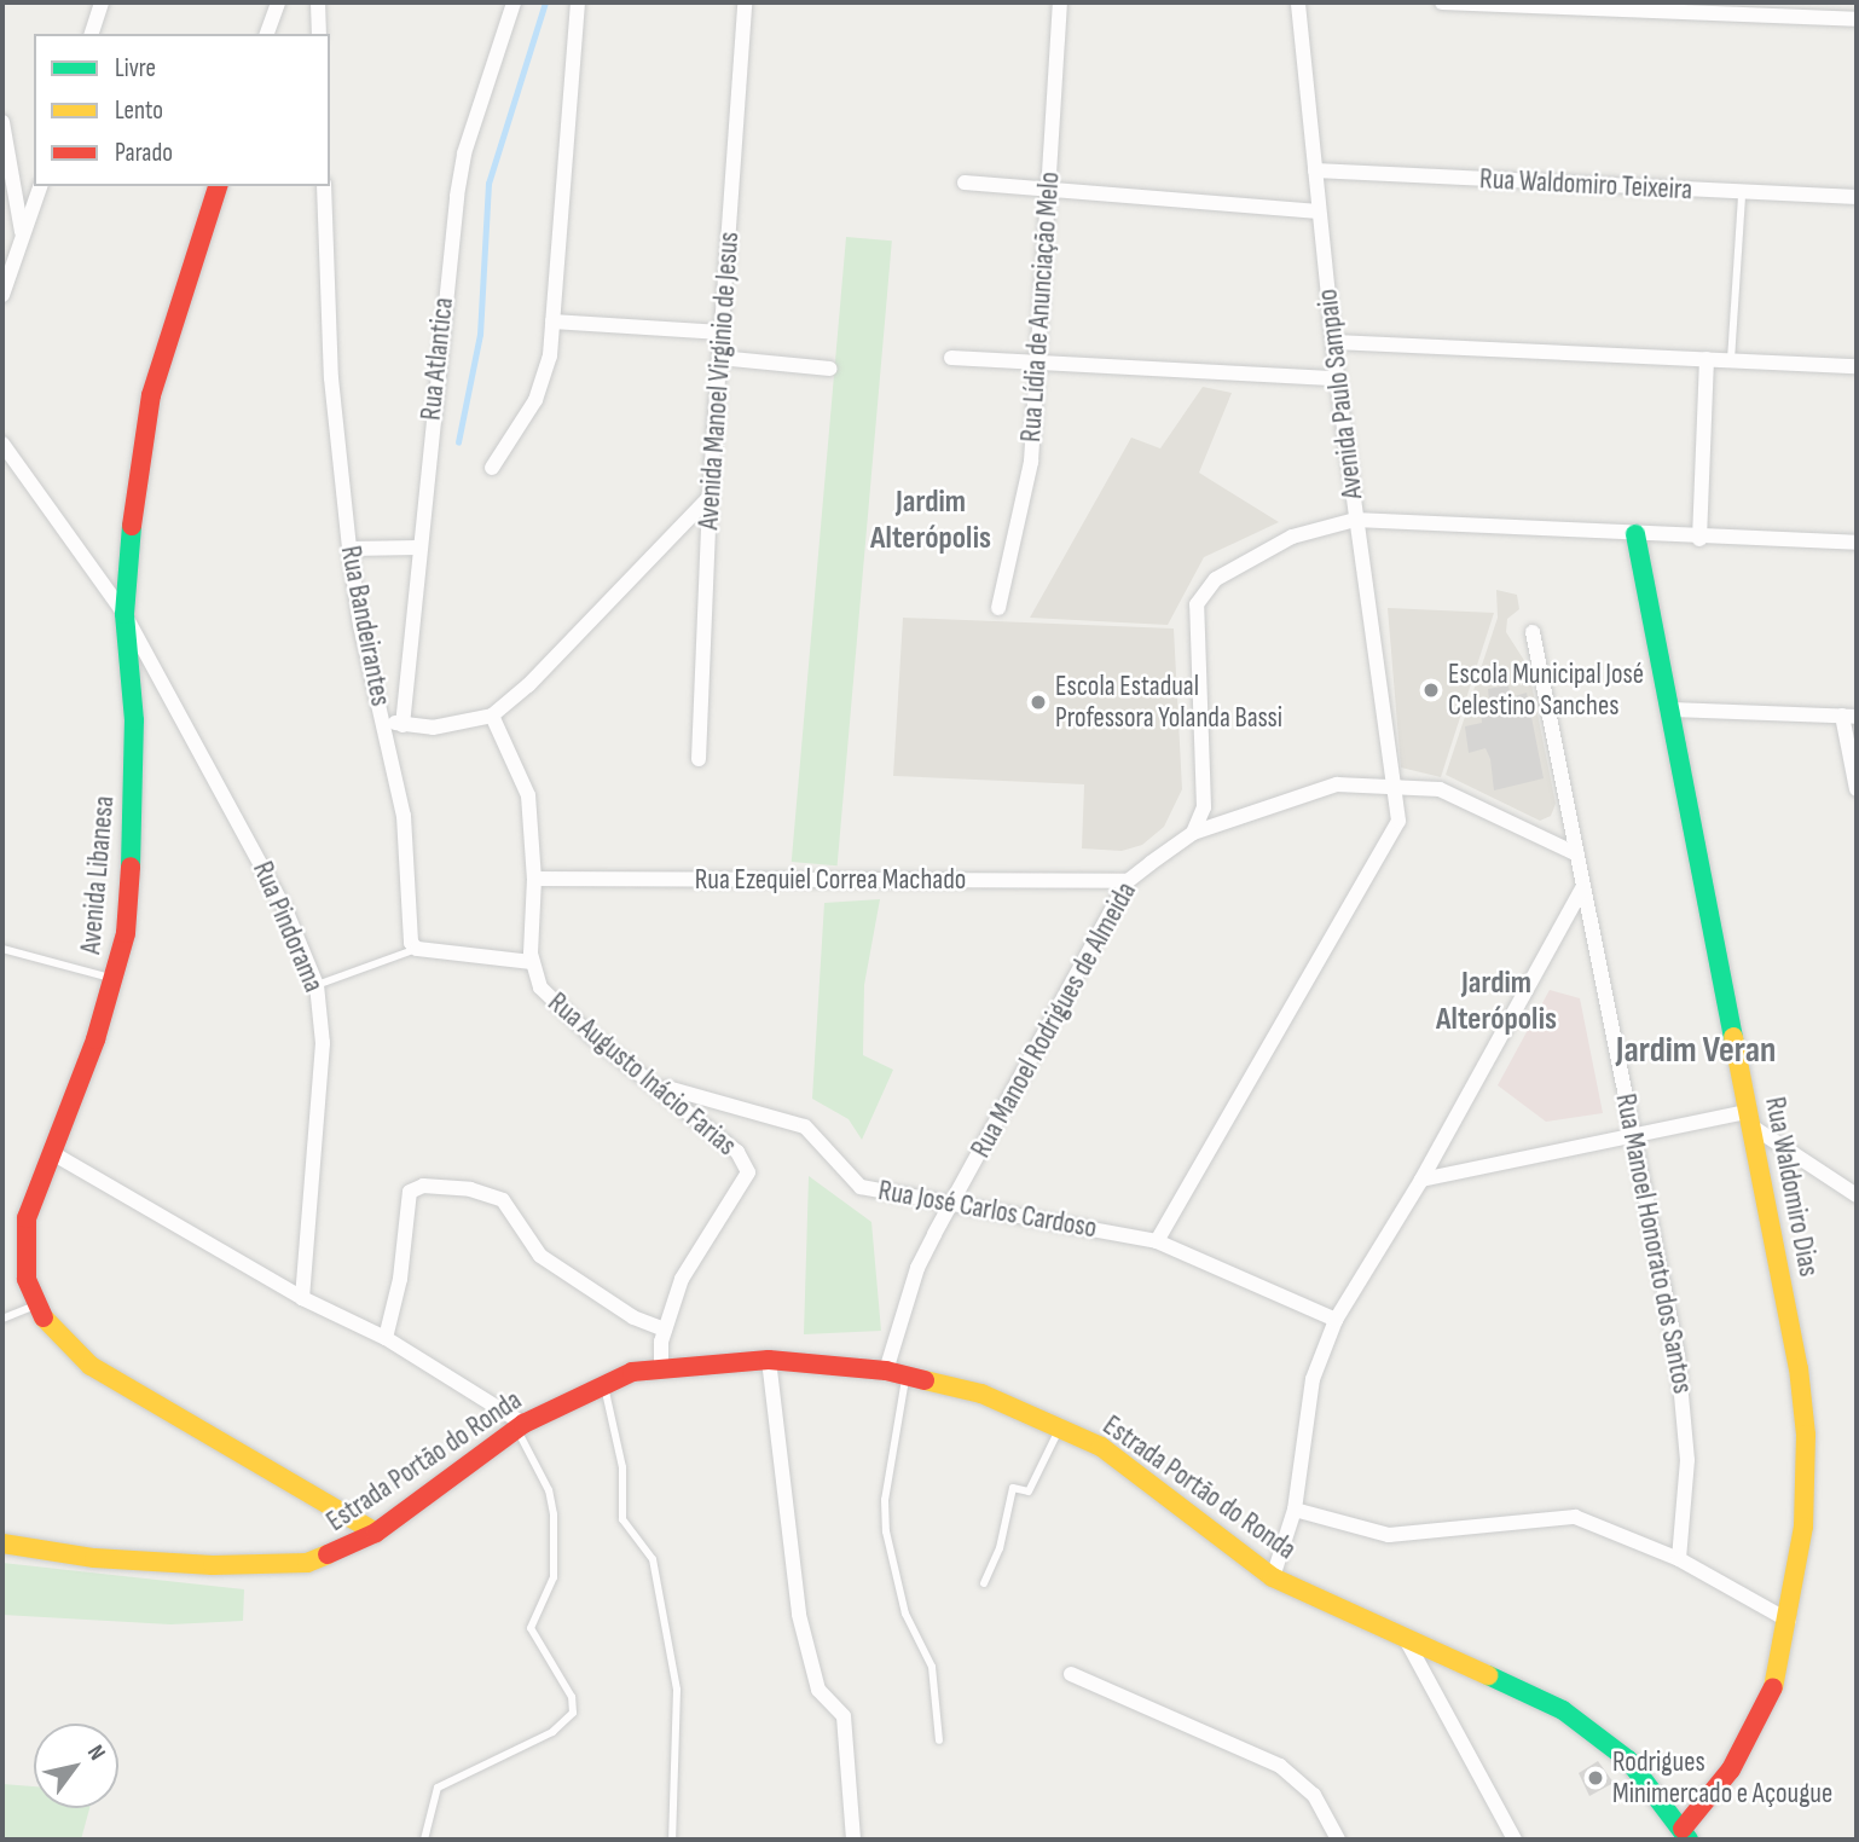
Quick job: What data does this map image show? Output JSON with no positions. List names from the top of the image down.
{
  "streets": {
    "street": [
      "Rua Waldomiro Teixeira",
      "Rua Lídia de Anunciação Melo",
      "Rua Atlantica",
      "Avenida Manoel Virginio de Jesus",
      "Avenida Paulo Sampaio",
      "Rua Bandeirantes",
      "Avenida Libanesa",
      "Rua Ezequiel Correa Machado",
      "Rua Pindorama",
      "Rua Manoel Rodrigues de Almeida",
      "Rua Augusto Inácio Farias",
      "Rua Waldomiro Dias",
      "Rua José Carlos Cardoso",
      "Rua Manoel Honorato dos Santos",
      "Estrada Portão do Ronda"
    ]
  },
  "crossings": [
    ["Rua Waldomiro Teixeira", "Avenida Paulo Sampaio"],
    ["Avenida Paulo Sampaio", "Rua Manoel Rodrigues de Almeida"],
    ["Avenida Paulo Sampaio", "Rua José Carlos Cardoso"],
    ["Avenida Libanesa", "Rua Pindorama"],
    ["Avenida Libanesa", "Estrada Portão do Ronda"],
    ["Rua Ezequiel Correa Machado", "Rua Manoel Rodrigues de Almeida"],
    ["Rua Ezequiel Correa Machado", "Rua Augusto Inácio Farias"],
    ["Rua Manoel Rodrigues de Almeida", "Rua José Carlos Cardoso"],
    ["Rua Manoel Rodrigues de Almeida", "Rua Manoel Honorato dos Santos"],
    ["Rua Manoel Rodrigues de Almeida", "Estrada Portão do Ronda"],
    ["Rua Augusto Inácio Farias", "Rua José Carlos Cardoso"],
    ["Rua Augusto Inácio Farias", "Estrada Portão do Ronda"],
    ["Rua Waldomiro Dias", "Estrada Portão do Ronda"]
  ],
  "districts": ["Jardim Alterópolis", "Jardim Alterópolis", "Jardim Veran"],
  "places": ["Escola Municipal José Celestino Sanches", "Escola Estadual Professora Yolanda Bassi", "Rodrigues Minimercado e Açougue"],
  "legend": ["Livre", "Lento", "Parado"],
  "north": "top right"
}
